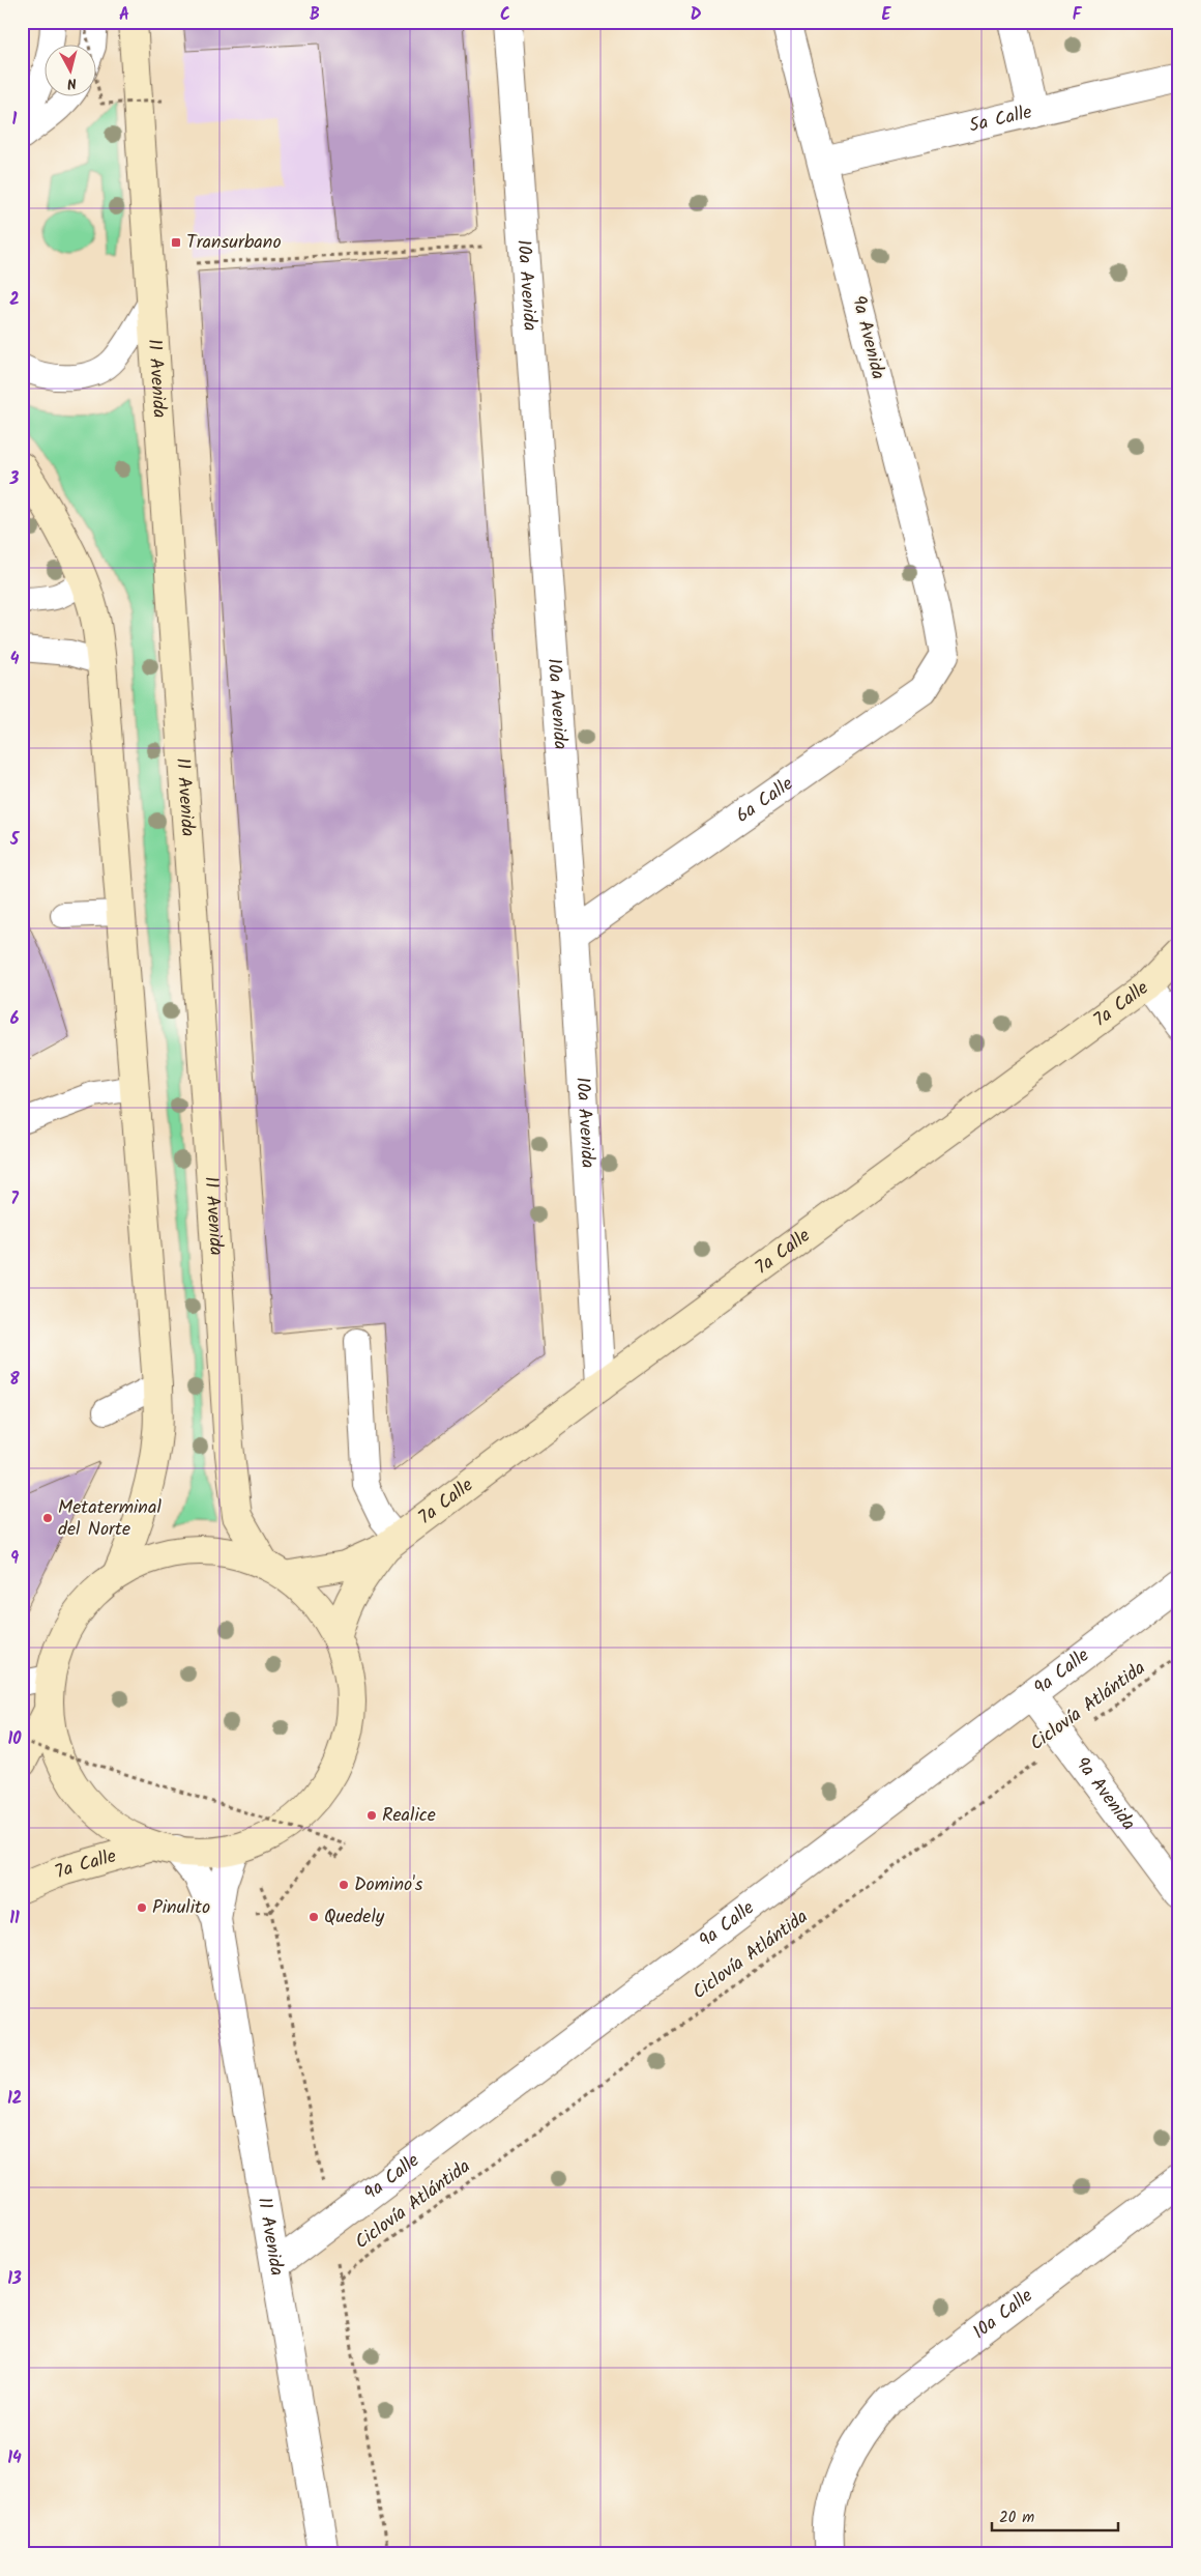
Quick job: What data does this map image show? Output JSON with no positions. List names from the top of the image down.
{
  "streets": {
    "main road": ["11 Avenida", "7a Calle"],
    "street": [
      "5a Calle",
      "10a Avenida",
      "9a Avenida",
      "6a Calle",
      "9a Calle",
      "10a Calle"
    ],
    "path": ["Ciclovía Atlántida"]
  },
  "crossings": [
    ["5a Calle", "9a Avenida"],
    ["10a Avenida", "6a Calle"],
    ["10a Avenida", "7a Calle"],
    ["9a Avenida", "6a Calle"],
    ["9a Avenida", "9a Calle"],
    ["9a Avenida", "Ciclovía Atlántida"],
    ["11 Avenida", "7a Calle"],
    ["11 Avenida", "9a Calle"],
    ["11 Avenida", "Ciclovía Atlántida"],
    ["9a Calle", "Ciclovía Atlántida"]
  ],
  "places": {
    "transit": ["Transurbano"],
    "other": [
      "Metaterminal del Norte",
      "Realice",
      "Domino's",
      "Pinulito",
      "Quedely"
    ]
  },
  "scale_bar": "20 m",
  "north": "bottom",
  "grid": {
    "columns": [
      "A",
      "B",
      "C",
      "D",
      "E",
      "F"
    ],
    "rows": [
      "1",
      "2",
      "3",
      "4",
      "5",
      "6",
      "7",
      "8",
      "9",
      "10",
      "11",
      "12",
      "13",
      "14"
    ]
  }
}
